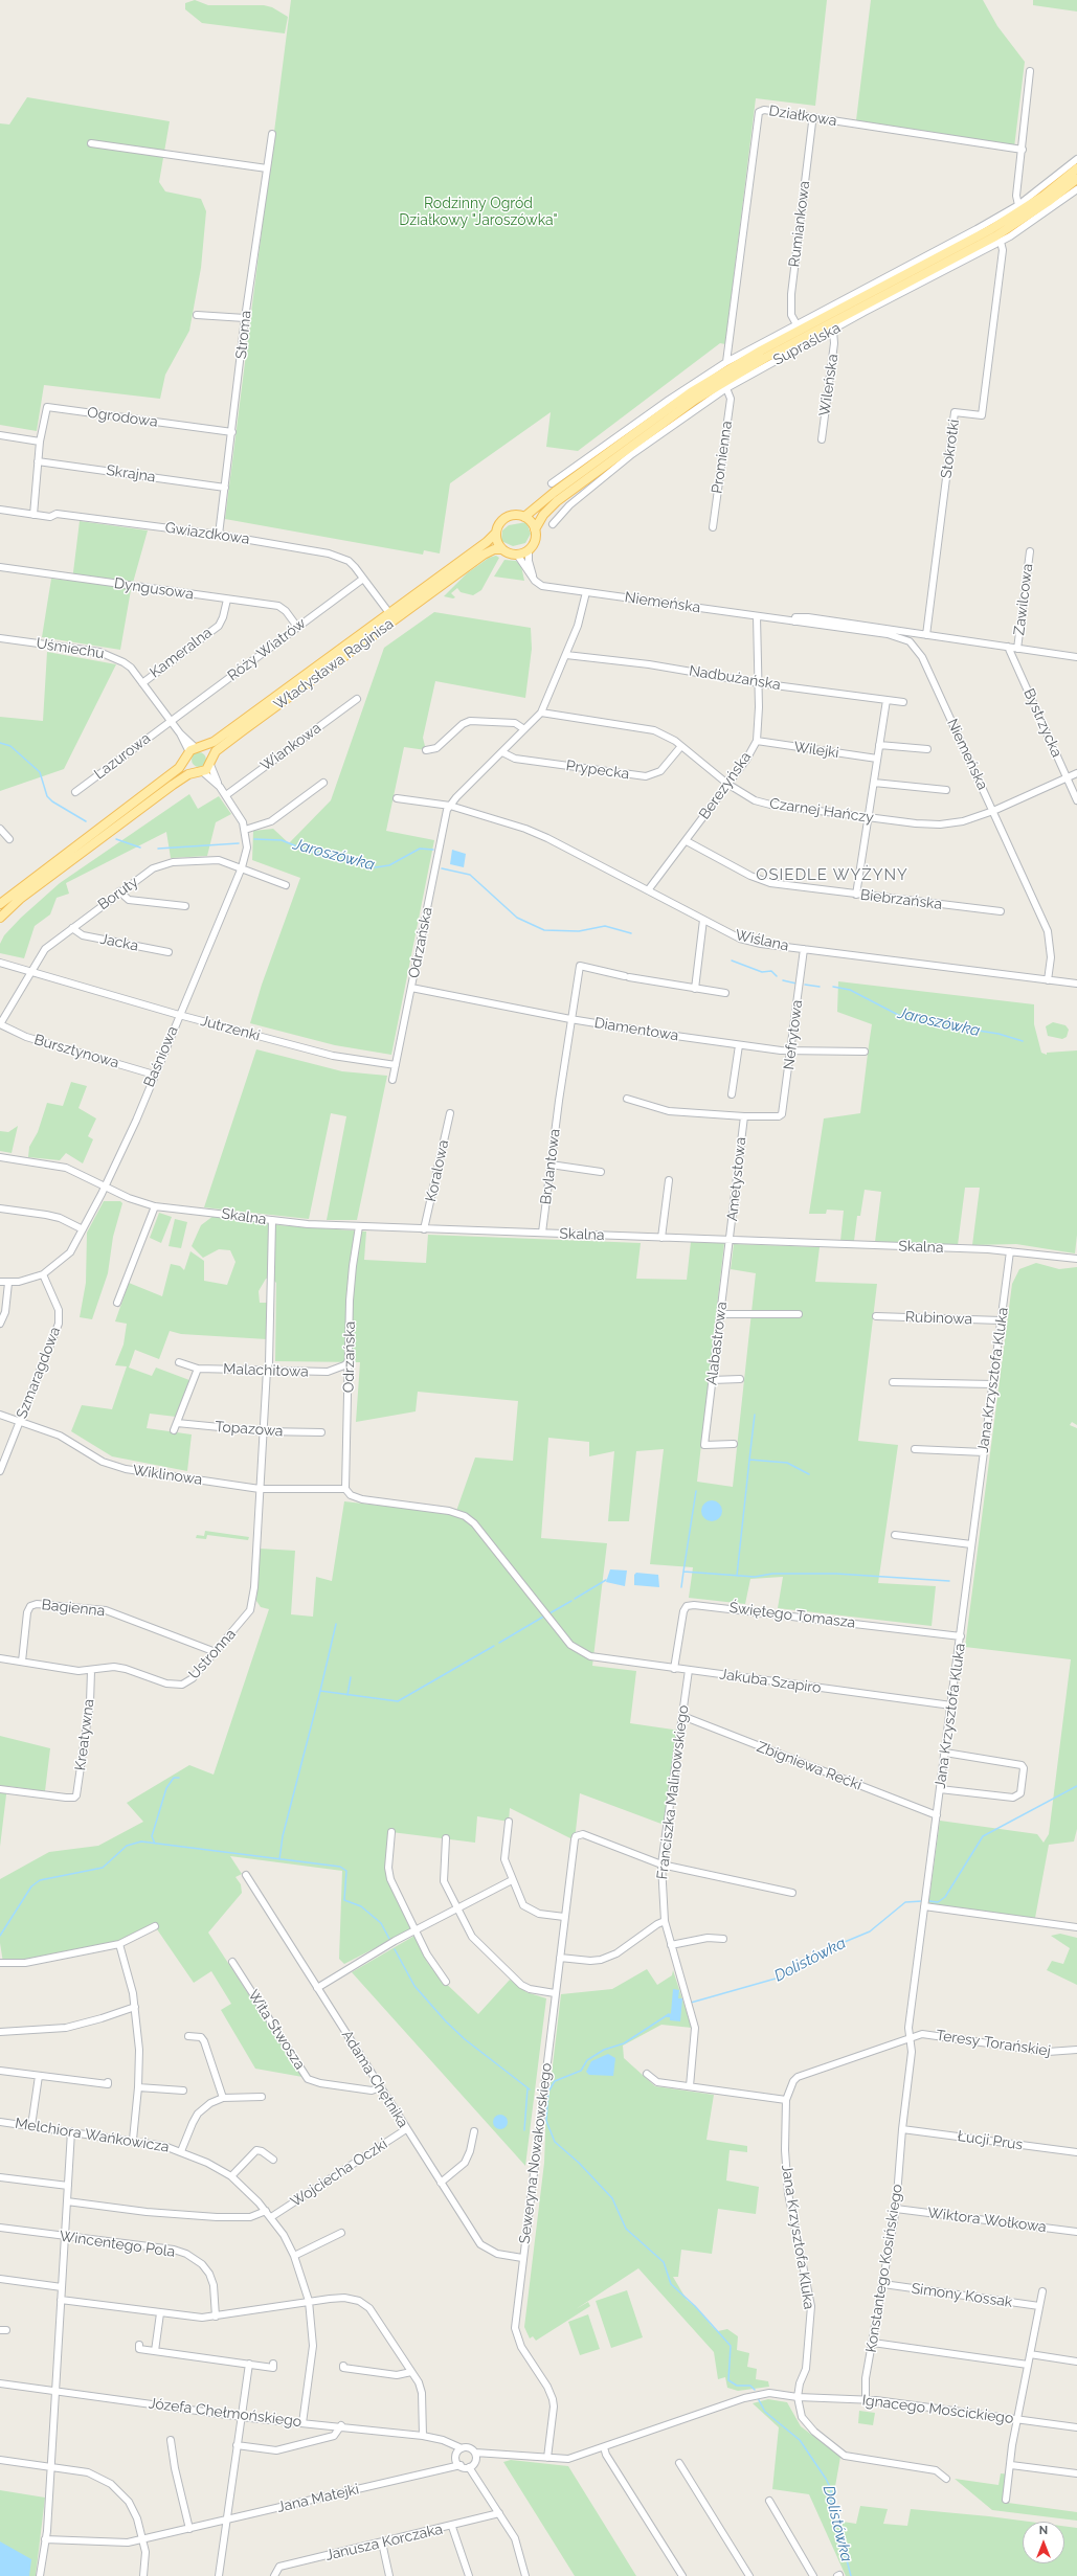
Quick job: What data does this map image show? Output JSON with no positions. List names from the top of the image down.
{
  "streets": {
    "main road": ["Władysława Raginisa"],
    "street": [
      "Działkowa",
      "Rumiankowa",
      "Stroma",
      "Supraślska",
      "Wileńska",
      "Ogrodowa",
      "Stokrotki",
      "Promienna",
      "Skrajna",
      "Gwiazdkowa",
      "Dyngusowa",
      "Zawilcowa",
      "Niemeńska",
      "Uśmiechu",
      "Róży Wiatrów",
      "Kameralna",
      "Nadbużańska",
      "Bystrzycka",
      "Wiankowa",
      "Wilejki",
      "Lazurowa",
      "Prypecka",
      "Berezyńska",
      "Czarnej Hańczy",
      "Boruty",
      "Biebrzańska",
      "Wiślana",
      "Jacka",
      "Odrzańska",
      "Jutrzenki",
      "Diamentowa",
      "Nefrytowa",
      "Bursztynowa",
      "Baśniowa",
      "Brylantowa",
      "Koralowa",
      "Ametystowa",
      "Skalna",
      "Rubinowa",
      "Alabastrowa",
      "Malachitowa",
      "Szmaragdowa",
      "Jana Krzysztofa Kluka",
      "Topazowa",
      "Wiklinowa",
      "Bagienna",
      "Świętego Tomasza",
      "Ustronna",
      "Jakuba Szapiro",
      "Kreatywna",
      "Zbigniewa Rećki",
      "Franciszka Malinowskiego",
      "Wita Stwosza",
      "Teresy Torańskiej",
      "Adama Chętnika",
      "Melchiora Wańkowicza",
      "Łucji Prus",
      "Seweryna Nowakowskiego",
      "Wojciecha Oczki",
      "Wiktora Wołkowa",
      "Wincentego Pola",
      "Konstantego Kosińskiego",
      "Simony Kossak",
      "Ignacego Mościckiego",
      "Józefa Chełmońskiego",
      "Jana Matejki",
      "Janusza Korczaka"
    ]
  },
  "crossings": [
    ["Działkowa", "Supraślska"],
    ["Rumiankowa", "Supraślska"],
    ["Stroma", "Ogrodowa"],
    ["Stroma", "Skrajna"],
    ["Stroma", "Gwiazdkowa"],
    ["Supraślska", "Wileńska"],
    ["Supraślska", "Stokrotki"],
    ["Supraślska", "Promienna"],
    ["Ogrodowa", "Skrajna"],
    ["Ogrodowa", "Gwiazdkowa"],
    ["Stokrotki", "Niemeńska"],
    ["Gwiazdkowa", "Róży Wiatrów"],
    ["Gwiazdkowa", "Władysława Raginisa"],
    ["Dyngusowa", "Róży Wiatrów"],
    ["Dyngusowa", "Kameralna"],
    ["Zawilcowa", "Niemeńska"],
    ["Niemeńska", "Władysława Raginisa"],
    ["Niemeńska", "Bystrzycka"],
    ["Niemeńska", "Berezyńska"],
    ["Niemeńska", "Czarnej Hańczy"],
    ["Niemeńska", "Wiślana"],
    ["Uśmiechu", "Róży Wiatrów"],
    ["Uśmiechu", "Kameralna"],
    ["Uśmiechu", "Władysława Raginisa"],
    ["Uśmiechu", "Lazurowa"],
    ["Róży Wiatrów", "Lazurowa"],
    ["Władysława Raginisa", "Baśniowa"],
    ["Nadbużańska", "Berezyńska"],
    ["Bystrzycka", "Czarnej Hańczy"],
    ["Wiankowa", "Baśniowa"],
    ["Wilejki", "Berezyńska"],
    ["Prypecka", "Czarnej Hańczy"],
    ["Berezyńska", "Czarnej Hańczy"],
    ["Berezyńska", "Biebrzańska"],
    ["Berezyńska", "Wiślana"],
    ["Boruty", "Jacka"],
    ["Boruty", "Jutrzenki"],
    ["Boruty", "Bursztynowa"],
    ["Boruty", "Baśniowa"],
    ["Wiślana", "Odrzańska"],
    ["Wiślana", "Nefrytowa"],
    ["Odrzańska", "Jutrzenki"],
    ["Odrzańska", "Diamentowa"],
    ["Odrzańska", "Skalna"],
    ["Odrzańska", "Malachitowa"],
    ["Odrzańska", "Wiklinowa"],
    ["Odrzańska", "Jakuba Szapiro"],
    ["Jutrzenki", "Baśniowa"],
    ["Diamentowa", "Nefrytowa"],
    ["Diamentowa", "Brylantowa"],
    ["Nefrytowa", "Ametystowa"],
    ["Bursztynowa", "Baśniowa"],
    ["Baśniowa", "Skalna"],
    ["Baśniowa", "Szmaragdowa"],
    ["Brylantowa", "Skalna"],
    ["Koralowa", "Skalna"],
    ["Ametystowa", "Skalna"],
    ["Ametystowa", "Alabastrowa"],
    ["Skalna", "Alabastrowa"],
    ["Skalna", "Jana Krzysztofa Kluka"],
    ["Skalna", "Ustronna"],
    ["Rubinowa", "Jana Krzysztofa Kluka"],
    ["Malachitowa", "Topazowa"],
    ["Malachitowa", "Ustronna"],
    ["Szmaragdowa", "Wiklinowa"],
    ["Jana Krzysztofa Kluka", "Świętego Tomasza"],
    ["Jana Krzysztofa Kluka", "Jakuba Szapiro"],
    ["Jana Krzysztofa Kluka", "Zbigniewa Rećki"],
    ["Jana Krzysztofa Kluka", "Teresy Torańskiej"],
    ["Jana Krzysztofa Kluka", "Konstantego Kosińskiego"],
    ["Jana Krzysztofa Kluka", "Ignacego Mościckiego"],
    ["Topazowa", "Ustronna"],
    ["Wiklinowa", "Ustronna"],
    ["Wiklinowa", "Jakuba Szapiro"],
    ["Bagienna", "Ustronna"],
    ["Świętego Tomasza", "Jakuba Szapiro"],
    ["Ustronna", "Kreatywna"],
    ["Jakuba Szapiro", "Franciszka Malinowskiego"],
    ["Zbigniewa Rećki", "Franciszka Malinowskiego"],
    ["Franciszka Malinowskiego", "Seweryna Nowakowskiego"],
    ["Wita Stwosza", "Adama Chętnika"],
    ["Teresy Torańskiej", "Konstantego Kosińskiego"],
    ["Adama Chętnika", "Seweryna Nowakowskiego"],
    ["Adama Chętnika", "Wojciecha Oczki"],
    ["Melchiora Wańkowicza", "Wojciecha Oczki"],
    ["Melchiora Wańkowicza", "Józefa Chełmońskiego"],
    ["Łucji Prus", "Konstantego Kosińskiego"],
    ["Wiktora Wołkowa", "Konstantego Kosińskiego"],
    ["Konstantego Kosińskiego", "Simony Kossak"],
    ["Konstantego Kosińskiego", "Ignacego Mościckiego"],
    ["Józefa Chełmońskiego", "Jana Matejki"]
  ],
  "districts": ["OSIEDLE WYŻYNY"],
  "water": ["Jaroszówka", "Dolistówka"],
  "parks": ["Rodzinny Ogród Działkowy \"Jaroszówka\""],
  "north": "top"
}
